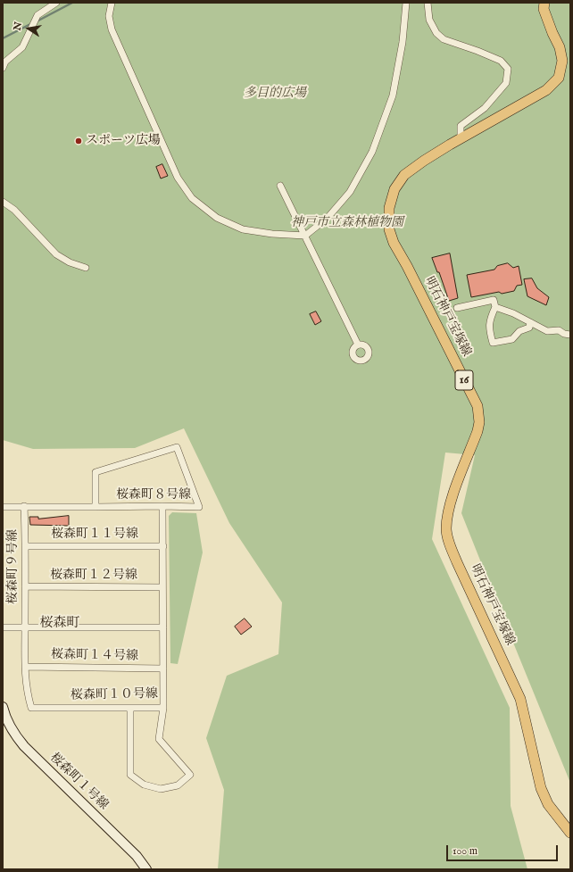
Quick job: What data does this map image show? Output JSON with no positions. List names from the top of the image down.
{
  "streets": {
    "main road": ["明石神戸宝塚線", "16"],
    "street": [
      "桜森町８号線",
      "桜森町１１号線",
      "桜森町９号線",
      "桜森町１２号線",
      "桜森町１４号線",
      "桜森町１０号線",
      "桜森町１号線"
    ]
  },
  "crossings": [
    ["桜森町８号線", "桜森町９号線"],
    ["桜森町８号線", "桜森町１０号線"],
    ["桜森町１１号線", "桜森町９号線"],
    ["桜森町１１号線", "桜森町１０号線"],
    ["桜森町９号線", "桜森町１２号線"],
    ["桜森町９号線", "桜森町１０号線"],
    ["桜森町１２号線", "桜森町１０号線"],
    ["桜森町１４号線", "桜森町１０号線"]
  ],
  "districts": ["桜森町"],
  "parks": ["多目的広場", "神戸市立森林植物園"],
  "places": ["スポーツ広場"],
  "scale_bar": "100 m",
  "north": "left"
}
